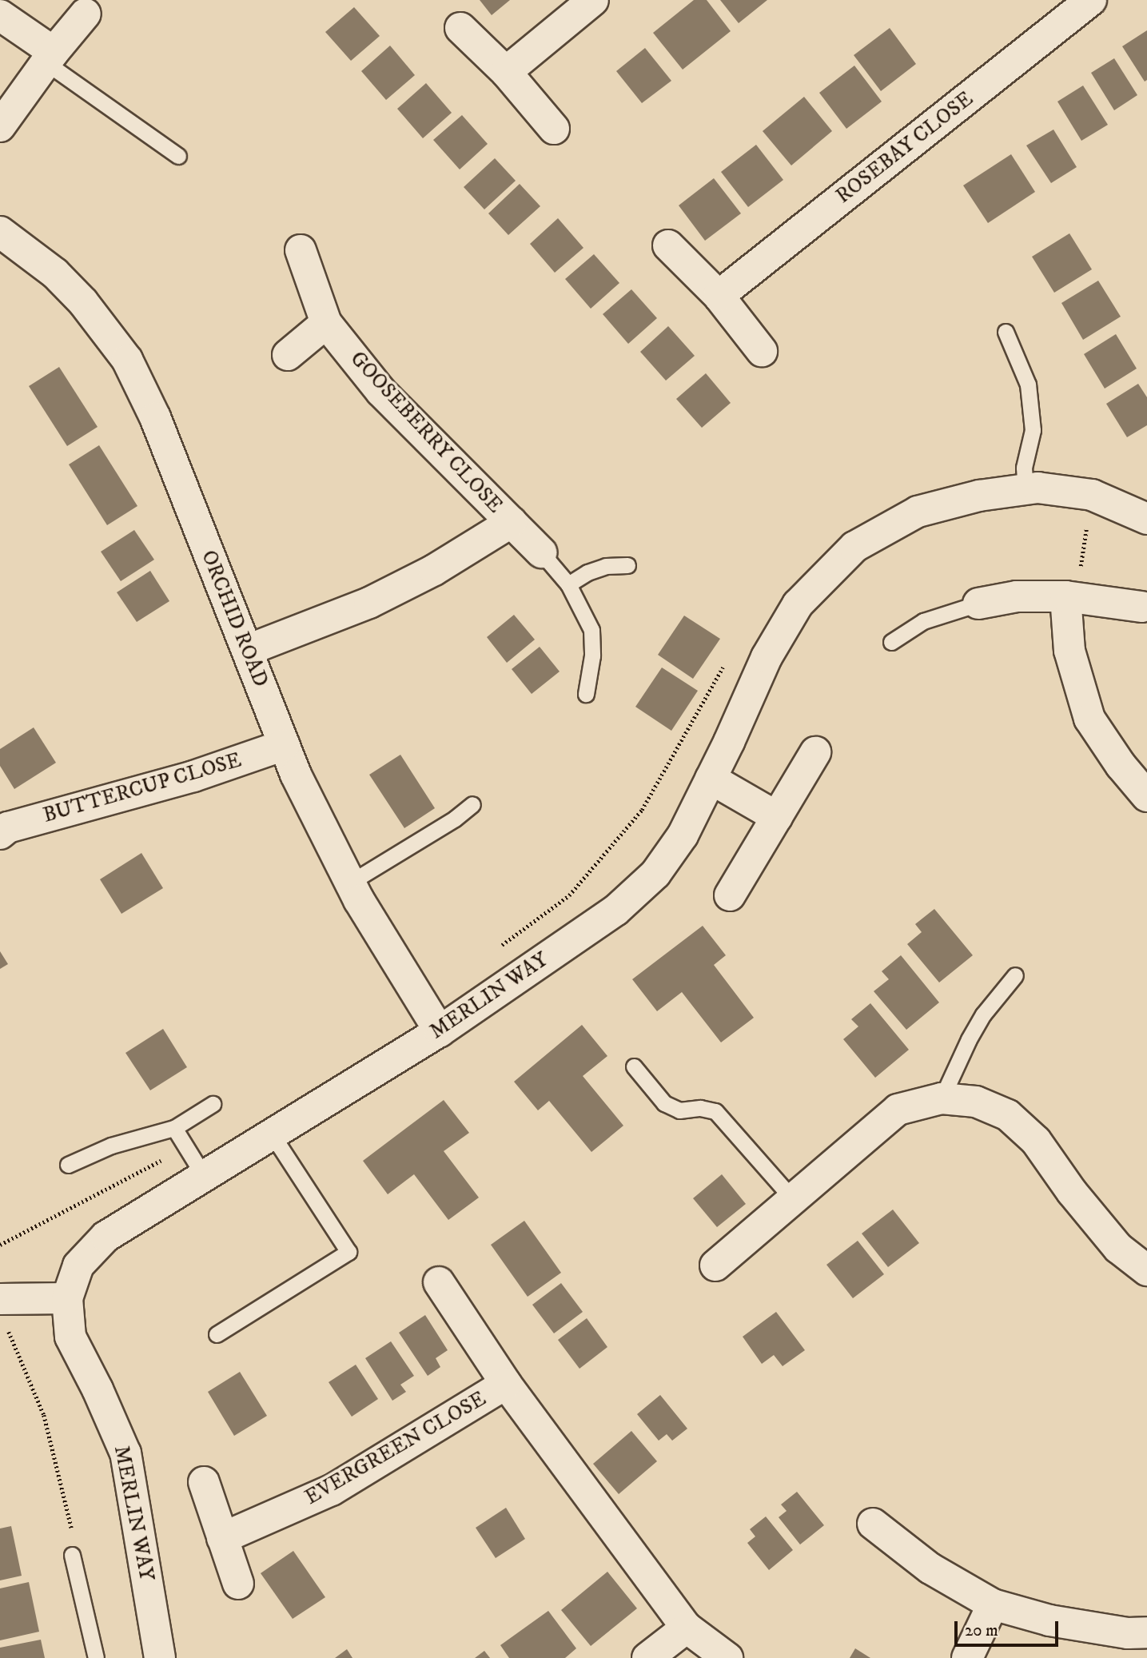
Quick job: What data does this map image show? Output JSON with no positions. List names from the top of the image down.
{
  "streets": {
    "street": [
      "ROSEBAY CLOSE",
      "GOOSEBERRY CLOSE",
      "ORCHID ROAD",
      "BUTTERCUP CLOSE",
      "MERLIN WAY",
      "EVERGREEN CLOSE"
    ]
  },
  "crossings": [
    ["GOOSEBERRY CLOSE", "ORCHID ROAD"],
    ["ORCHID ROAD", "BUTTERCUP CLOSE"],
    ["ORCHID ROAD", "MERLIN WAY"]
  ],
  "scale_bar": "20 m"
}
